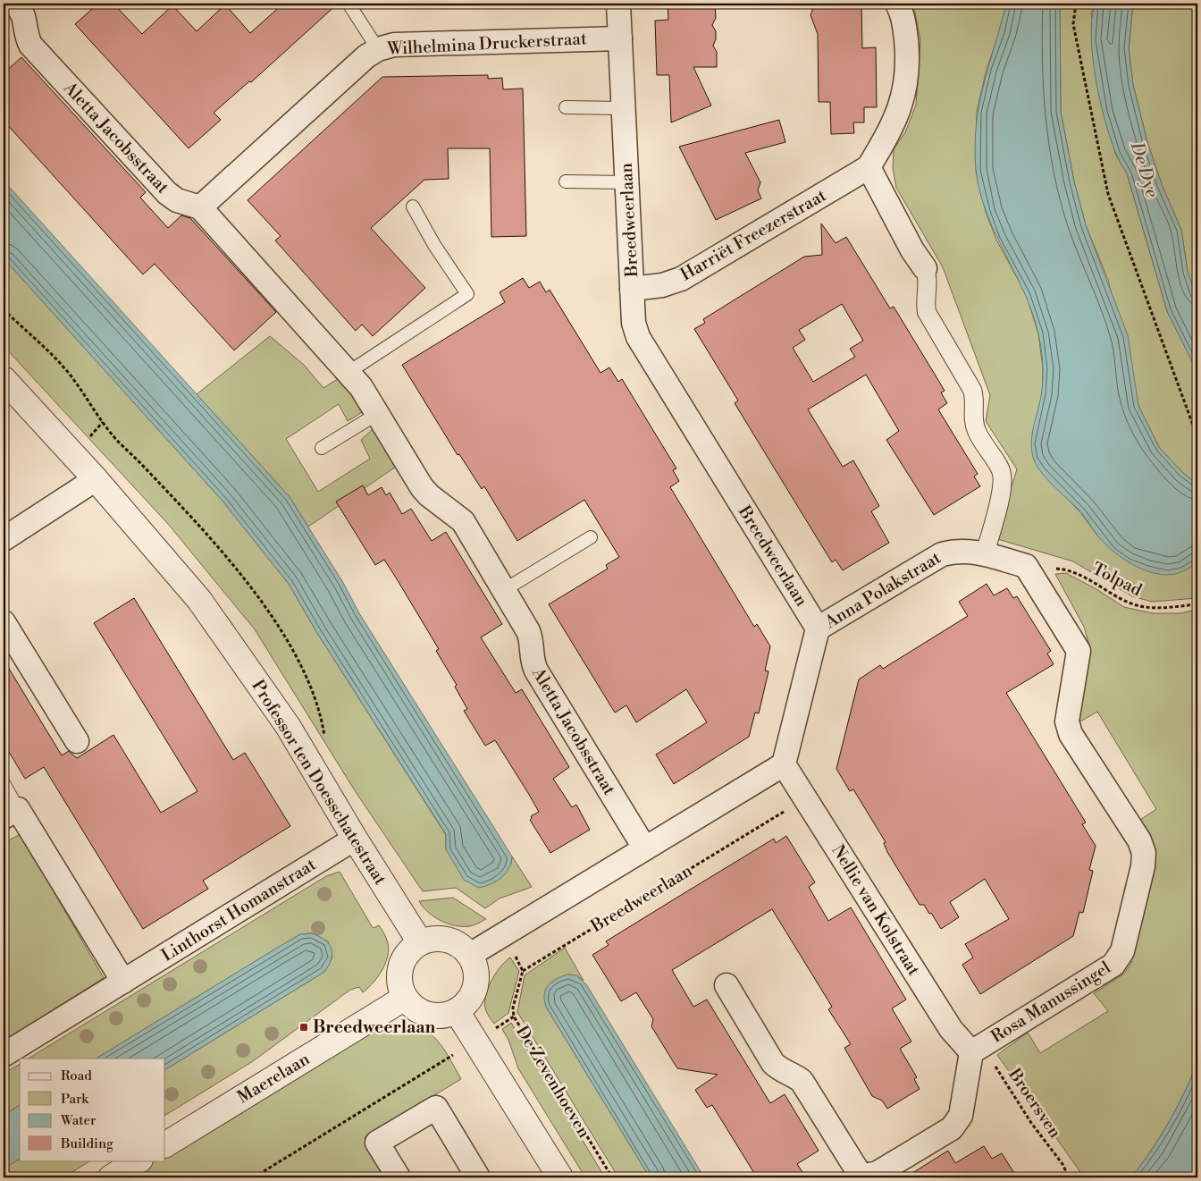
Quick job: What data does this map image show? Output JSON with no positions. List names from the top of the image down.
{
  "streets": {
    "street": [
      "Wilhelmina Druckerstraat",
      "Aletta Jacobsstraat",
      "Breedweerlaan",
      "Harriët Freezerstraat",
      "Anna Polakstraat",
      "Professor ten Doesschatestraat",
      "Linthorst Homanstraat",
      "Nellie van Kolstraat",
      "Rosa Manussingel",
      "Maerelaan"
    ],
    "path": ["Tolpad", "De Zevenhoeven", "Broersven"]
  },
  "crossings": [
    ["Wilhelmina Druckerstraat", "Aletta Jacobsstraat"],
    ["Wilhelmina Druckerstraat", "Breedweerlaan"],
    ["Breedweerlaan", "Harriët Freezerstraat"],
    ["Breedweerlaan", "Anna Polakstraat"],
    ["Breedweerlaan", "Nellie van Kolstraat"],
    ["Breedweerlaan", "De Zevenhoeven"],
    ["Tolpad", "Anna Polakstraat"],
    ["Tolpad", "Rosa Manussingel"],
    ["Anna Polakstraat", "Rosa Manussingel"],
    ["Professor ten Doesschatestraat", "Linthorst Homanstraat"],
    ["Professor ten Doesschatestraat", "Maerelaan"],
    ["Nellie van Kolstraat", "Rosa Manussingel"],
    ["Nellie van Kolstraat", "Broersven"],
    ["Rosa Manussingel", "Broersven"]
  ],
  "water": ["De Dye"],
  "places": {
    "transit": ["Breedweerlaan"]
  },
  "legend": [
    "Road",
    "Park",
    "Water",
    "Building"
  ]
}
